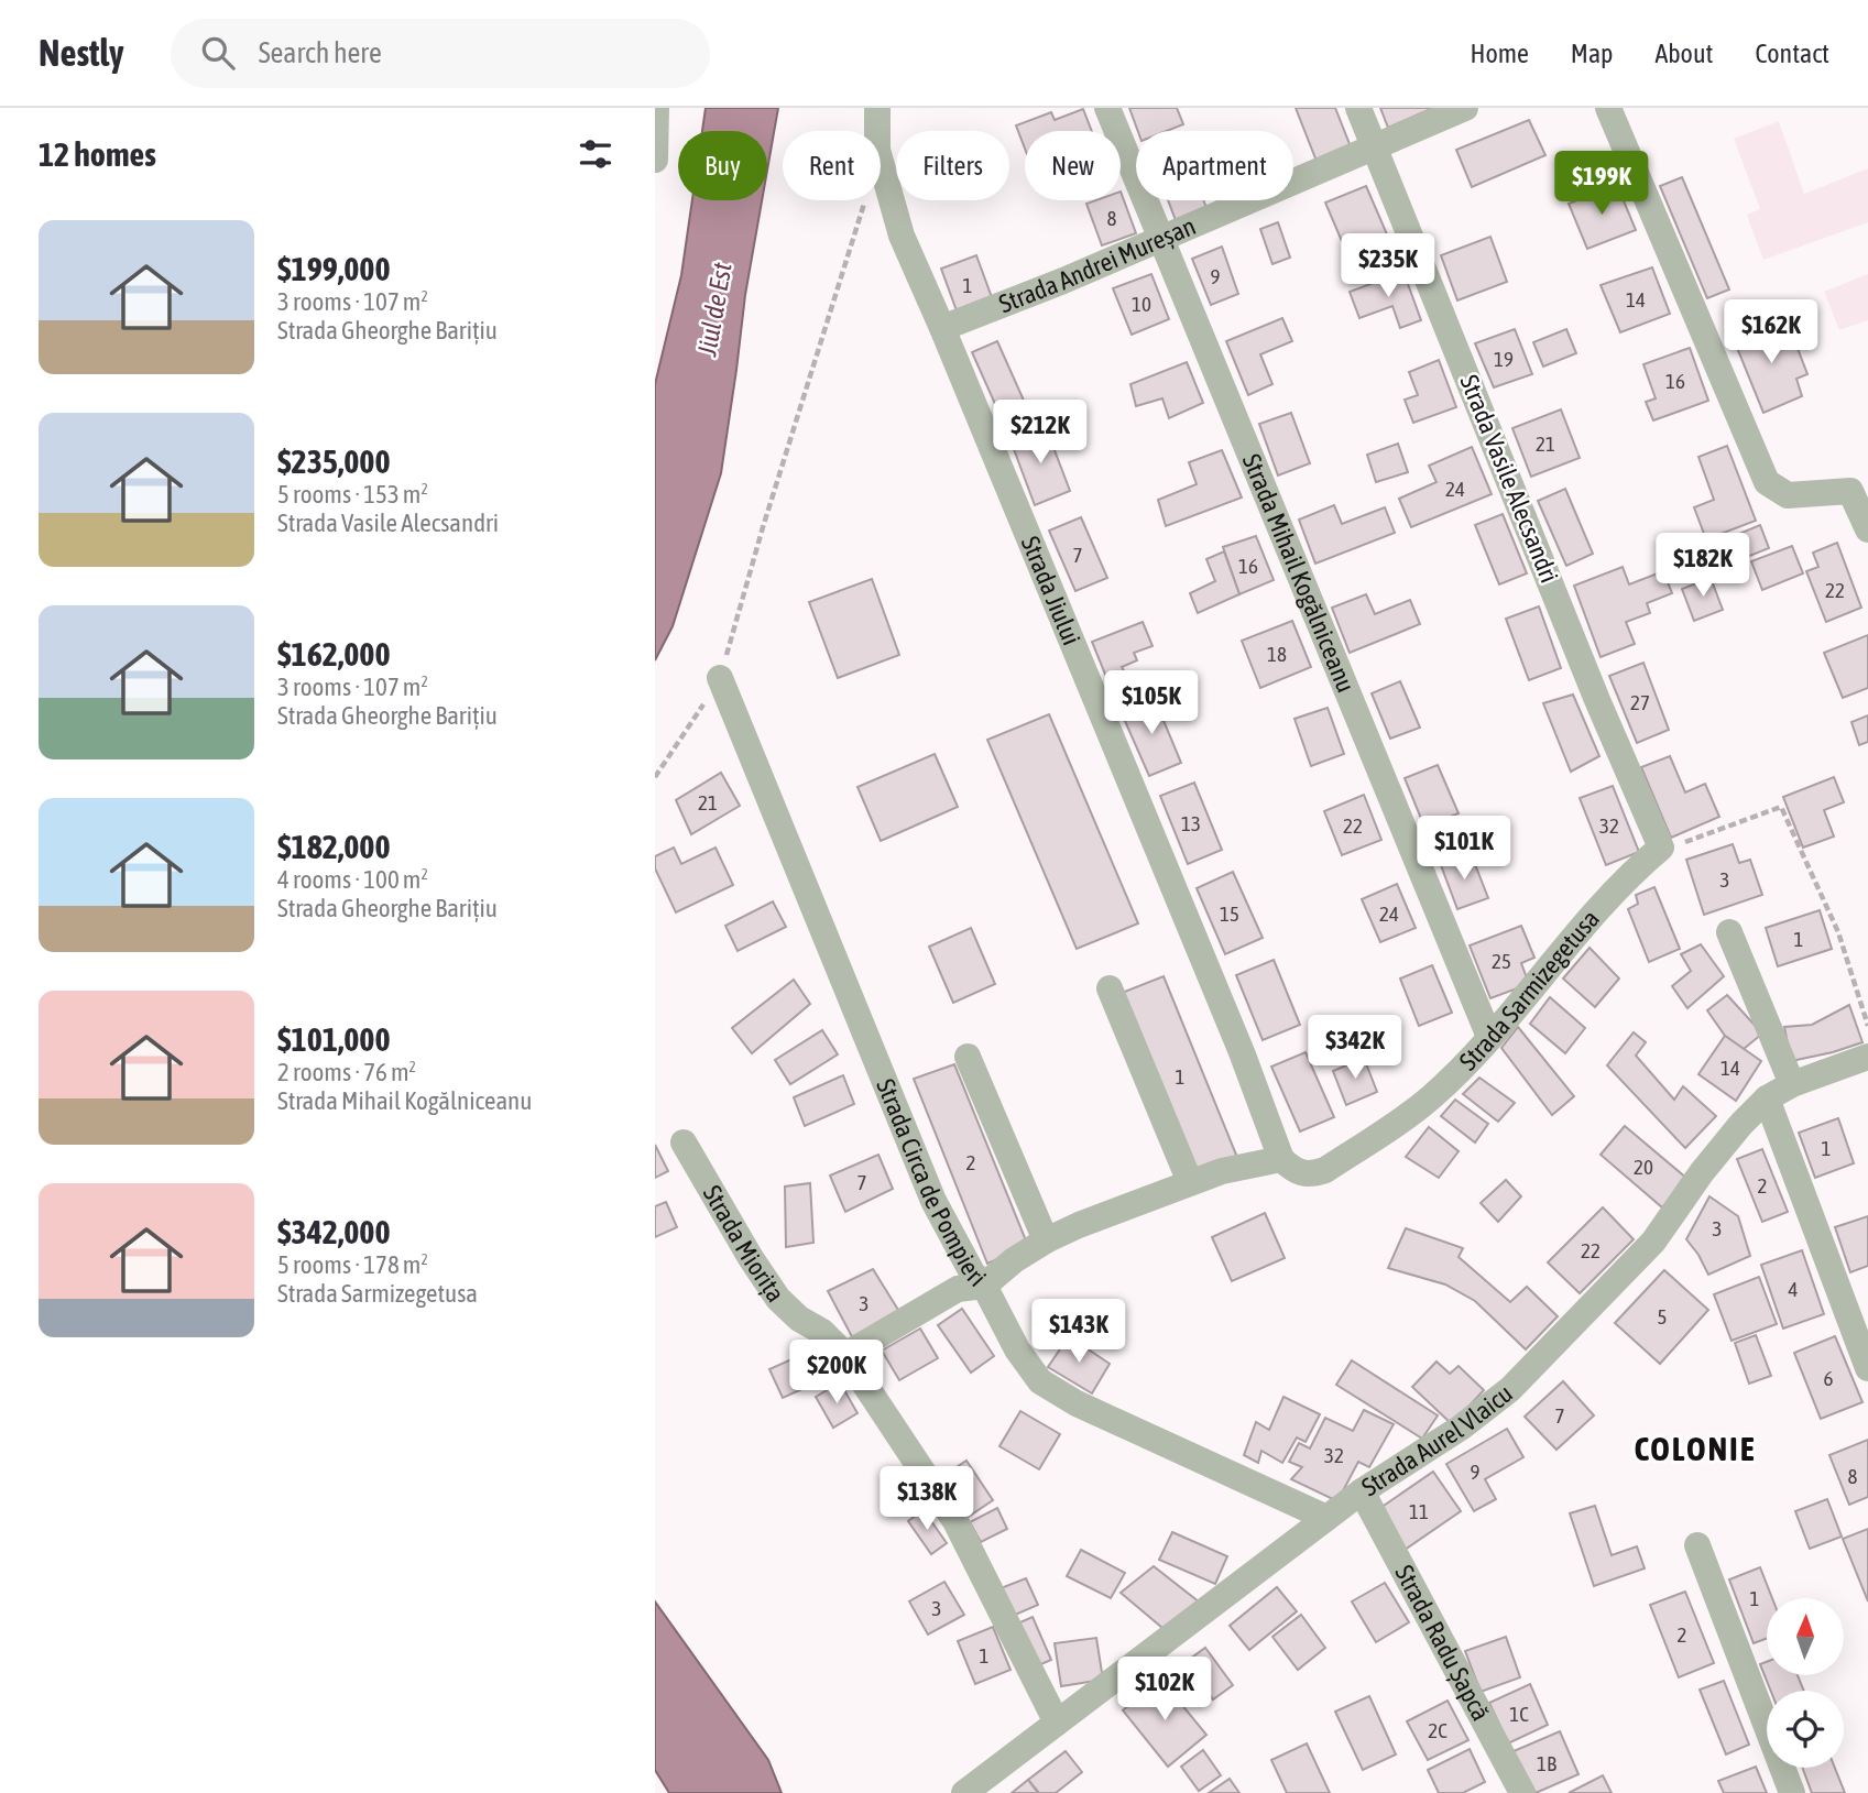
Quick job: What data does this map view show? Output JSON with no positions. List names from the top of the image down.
{
  "streets": {
    "street": [
      "Strada Andrei Mureșan",
      "Strada Vasile Alecsandri",
      "Strada Mihail Kogălniceanu",
      "Strada Jiului",
      "Strada Sarmizegetusa",
      "Strada Circa de Pompieri",
      "Strada Miorița",
      "Strada Aurel Vlaicu",
      "Strada Radu Șapcă"
    ]
  },
  "crossings": [
    ["Strada Andrei Mureșan", "Strada Vasile Alecsandri"],
    ["Strada Andrei Mureșan", "Strada Mihail Kogălniceanu"],
    ["Strada Andrei Mureșan", "Strada Jiului"],
    ["Strada Vasile Alecsandri", "Strada Sarmizegetusa"],
    ["Strada Mihail Kogălniceanu", "Strada Sarmizegetusa"],
    ["Strada Jiului", "Strada Sarmizegetusa"],
    ["Strada Circa de Pompieri", "Strada Aurel Vlaicu"],
    ["Strada Miorița", "Strada Aurel Vlaicu"],
    ["Strada Aurel Vlaicu", "Strada Radu Șapcă"]
  ],
  "districts": ["COLONIE"],
  "water": ["Jiul de Est"],
  "house_numbers": [
    "8",
    "9",
    "1",
    "14",
    "10",
    "19",
    "16",
    "21",
    "24",
    "7",
    "16",
    "22",
    "18",
    "27",
    "21",
    "13",
    "22",
    "32",
    "3",
    "15",
    "24",
    "1",
    "25",
    "14",
    "1",
    "1",
    "2",
    "20",
    "7",
    "2",
    "3",
    "22",
    "4",
    "3",
    "5",
    "6",
    "7",
    "32",
    "9",
    "8",
    "11",
    "1",
    "3",
    "2",
    "1",
    "1C",
    "2C",
    "1B"
  ],
  "north": "top",
  "page": {
    "header": "Nestly",
    "search": "Search here",
    "nav": [
      "Home",
      "Map",
      "About",
      "Contact"
    ],
    "heading": "12 homes",
    "chip": [
      "Buy",
      "Rent",
      "Filters",
      "New",
      "Apartment"
    ],
    "price": [
      "$199K",
      "$235K",
      "$162K",
      "$212K",
      "$182K",
      "$105K",
      "$101K",
      "$342K",
      "$143K",
      "$200K",
      "$138K",
      "$102K"
    ],
    "list": [
      {
        "name": "$199,000",
        "note": "3 rooms · 107 m² · Strada Gheorghe Barițiu"
      },
      {
        "name": "$235,000",
        "note": "5 rooms · 153 m² · Strada Vasile Alecsandri"
      },
      {
        "name": "$162,000",
        "note": "3 rooms · 107 m² · Strada Gheorghe Barițiu"
      },
      {
        "name": "$182,000",
        "note": "4 rooms · 100 m² · Strada Gheorghe Barițiu"
      },
      {
        "name": "$101,000",
        "note": "2 rooms · 76 m² · Strada Mihail Kogălniceanu"
      },
      {
        "name": "$342,000",
        "note": "5 rooms · 178 m² · Strada Sarmizegetusa"
      }
    ]
  }
}
